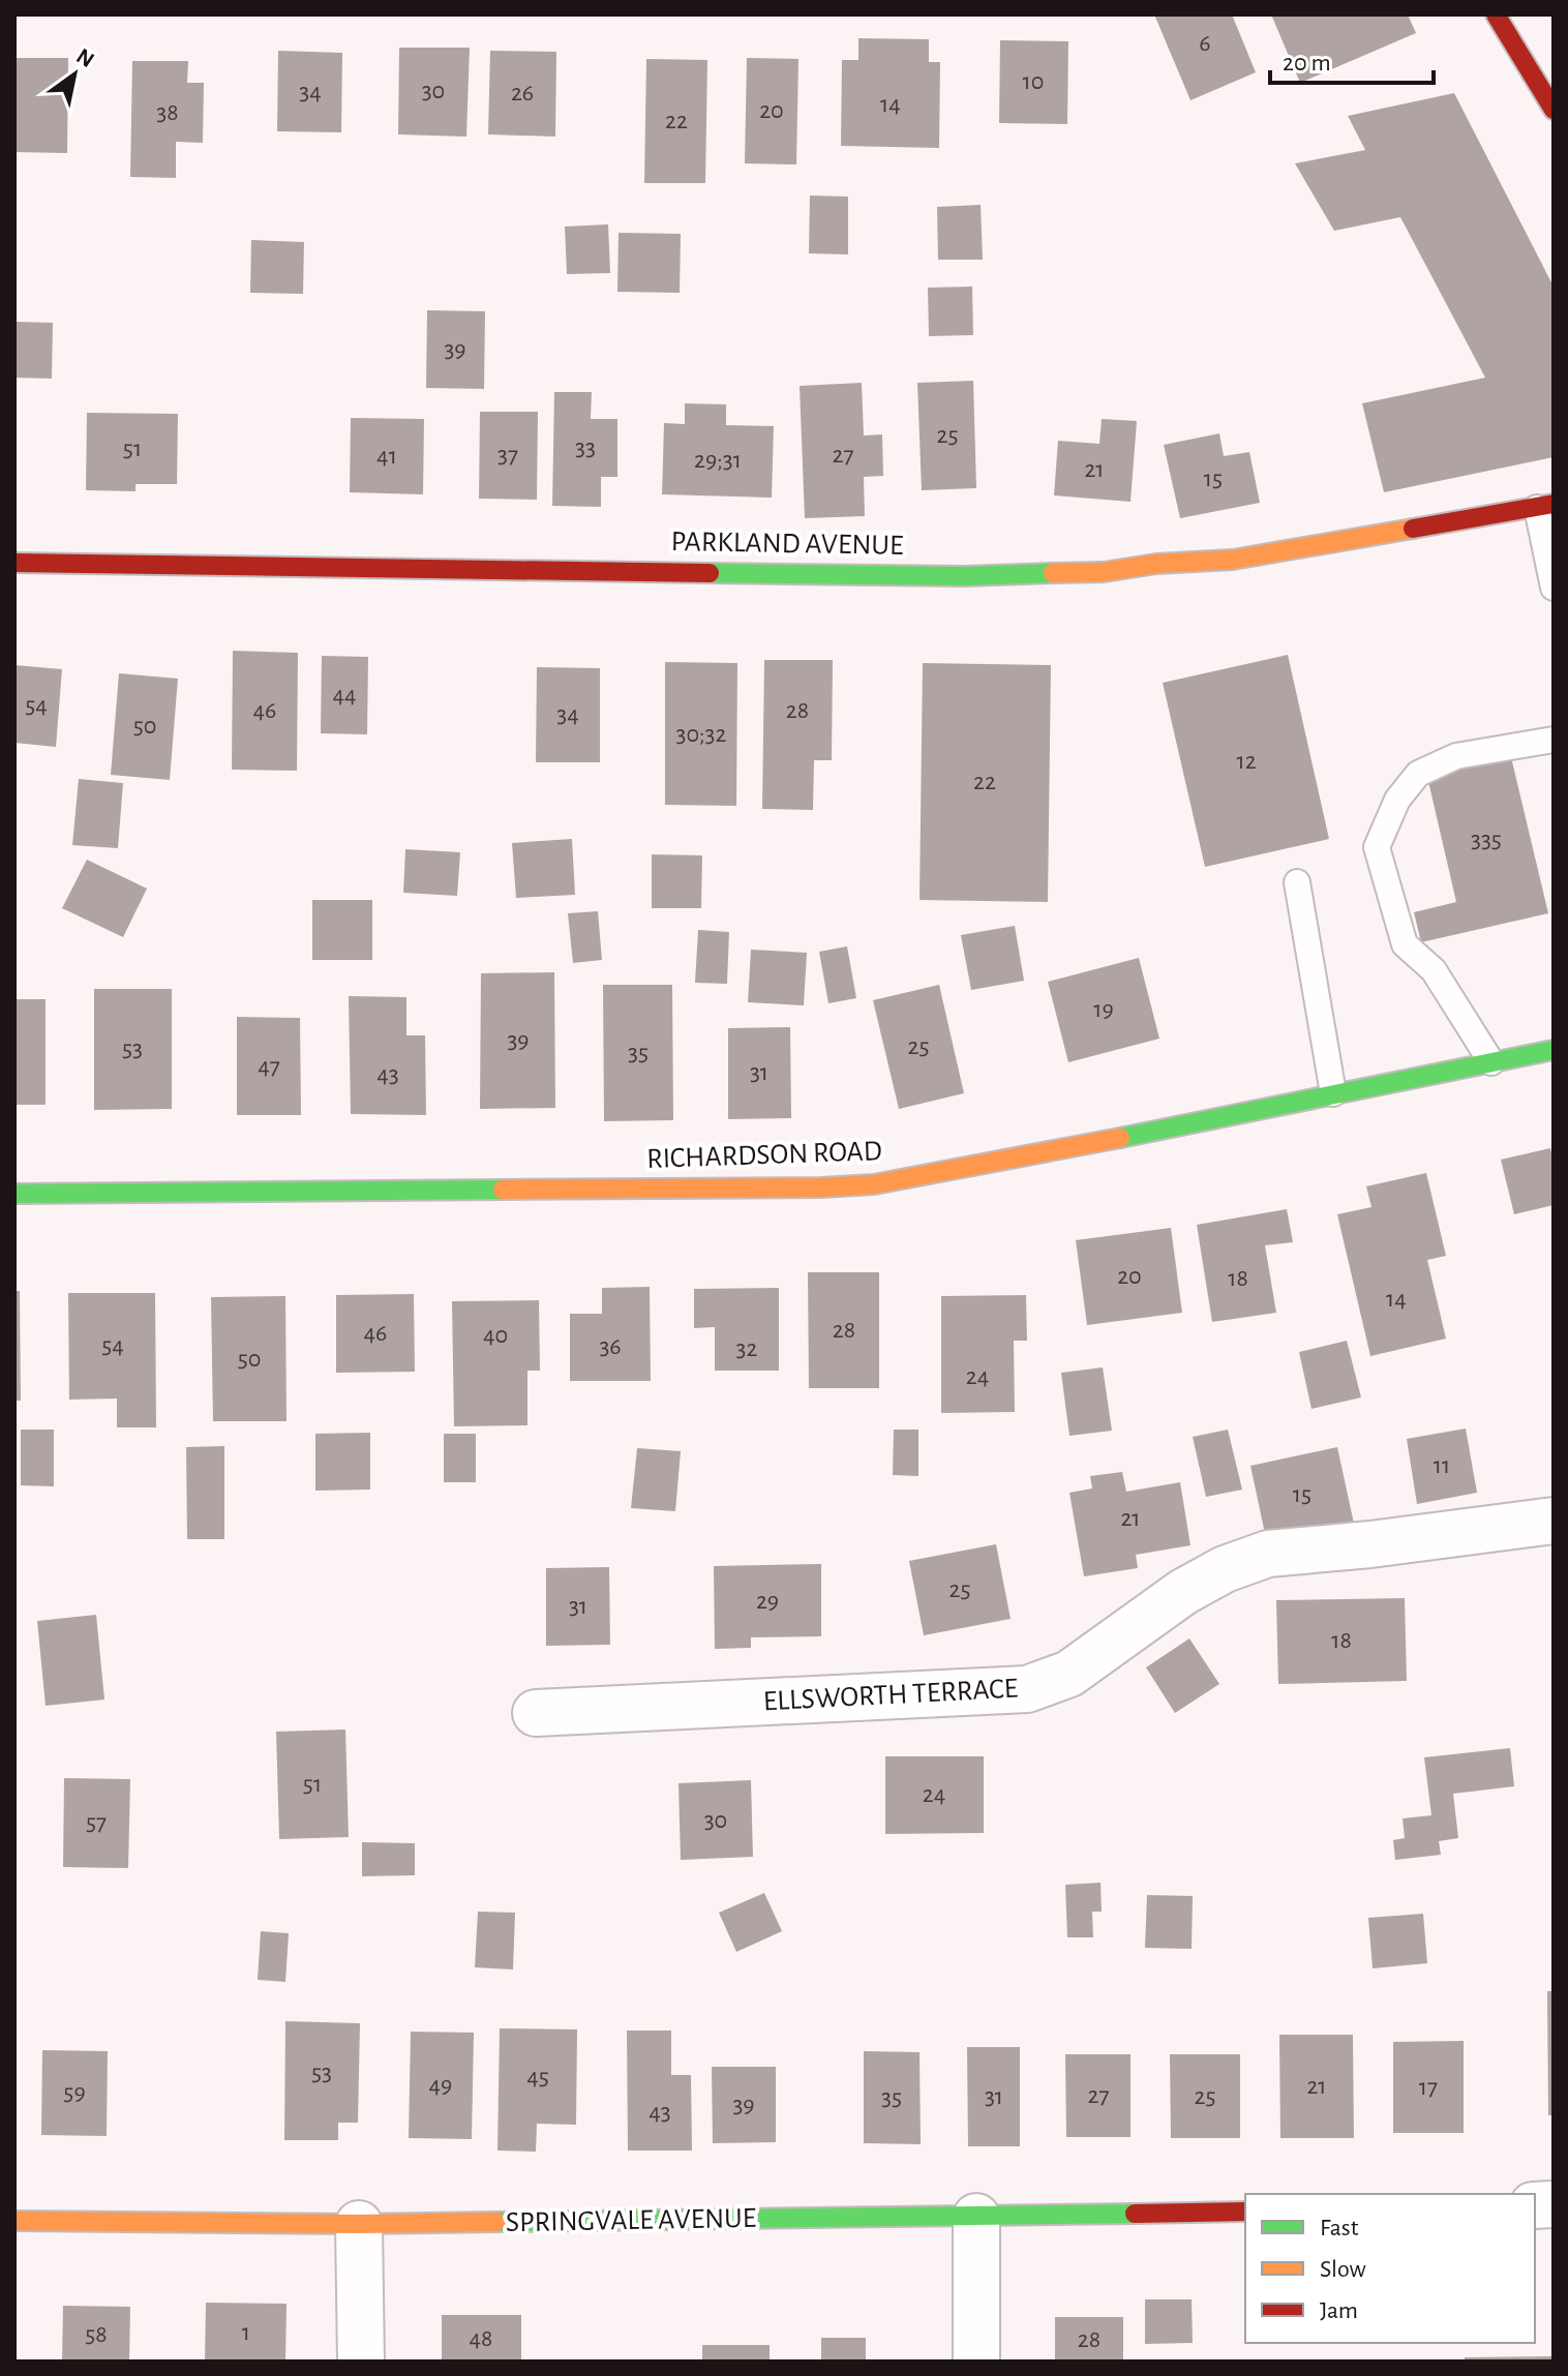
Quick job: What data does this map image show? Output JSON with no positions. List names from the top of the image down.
{
  "streets": {
    "street": [
      "PARKLAND AVENUE",
      "RICHARDSON ROAD",
      "ELLSWORTH TERRACE",
      "SPRINGVALE AVENUE"
    ]
  },
  "house_numbers": [
    "6",
    "10",
    "30",
    "34",
    "26",
    "14",
    "20",
    "38",
    "22",
    "39",
    "25",
    "33",
    "51",
    "37",
    "27",
    "41",
    "29;31",
    "21",
    "15",
    "44",
    "54",
    "46",
    "28",
    "34",
    "50",
    "30;32",
    "12",
    "22",
    "335",
    "19",
    "39",
    "25",
    "53",
    "35",
    "47",
    "31",
    "43",
    "20",
    "18",
    "14",
    "28",
    "46",
    "40",
    "54",
    "36",
    "32",
    "50",
    "24",
    "11",
    "15",
    "21",
    "25",
    "29",
    "31",
    "18",
    "51",
    "24",
    "30",
    "57",
    "53",
    "45",
    "49",
    "21",
    "17",
    "59",
    "27",
    "31",
    "25",
    "35",
    "39",
    "43",
    "1",
    "58",
    "48",
    "28"
  ],
  "legend": ["Fast", "Slow", "Jam"],
  "scale_bar": "20 m",
  "north": "top right"
}
